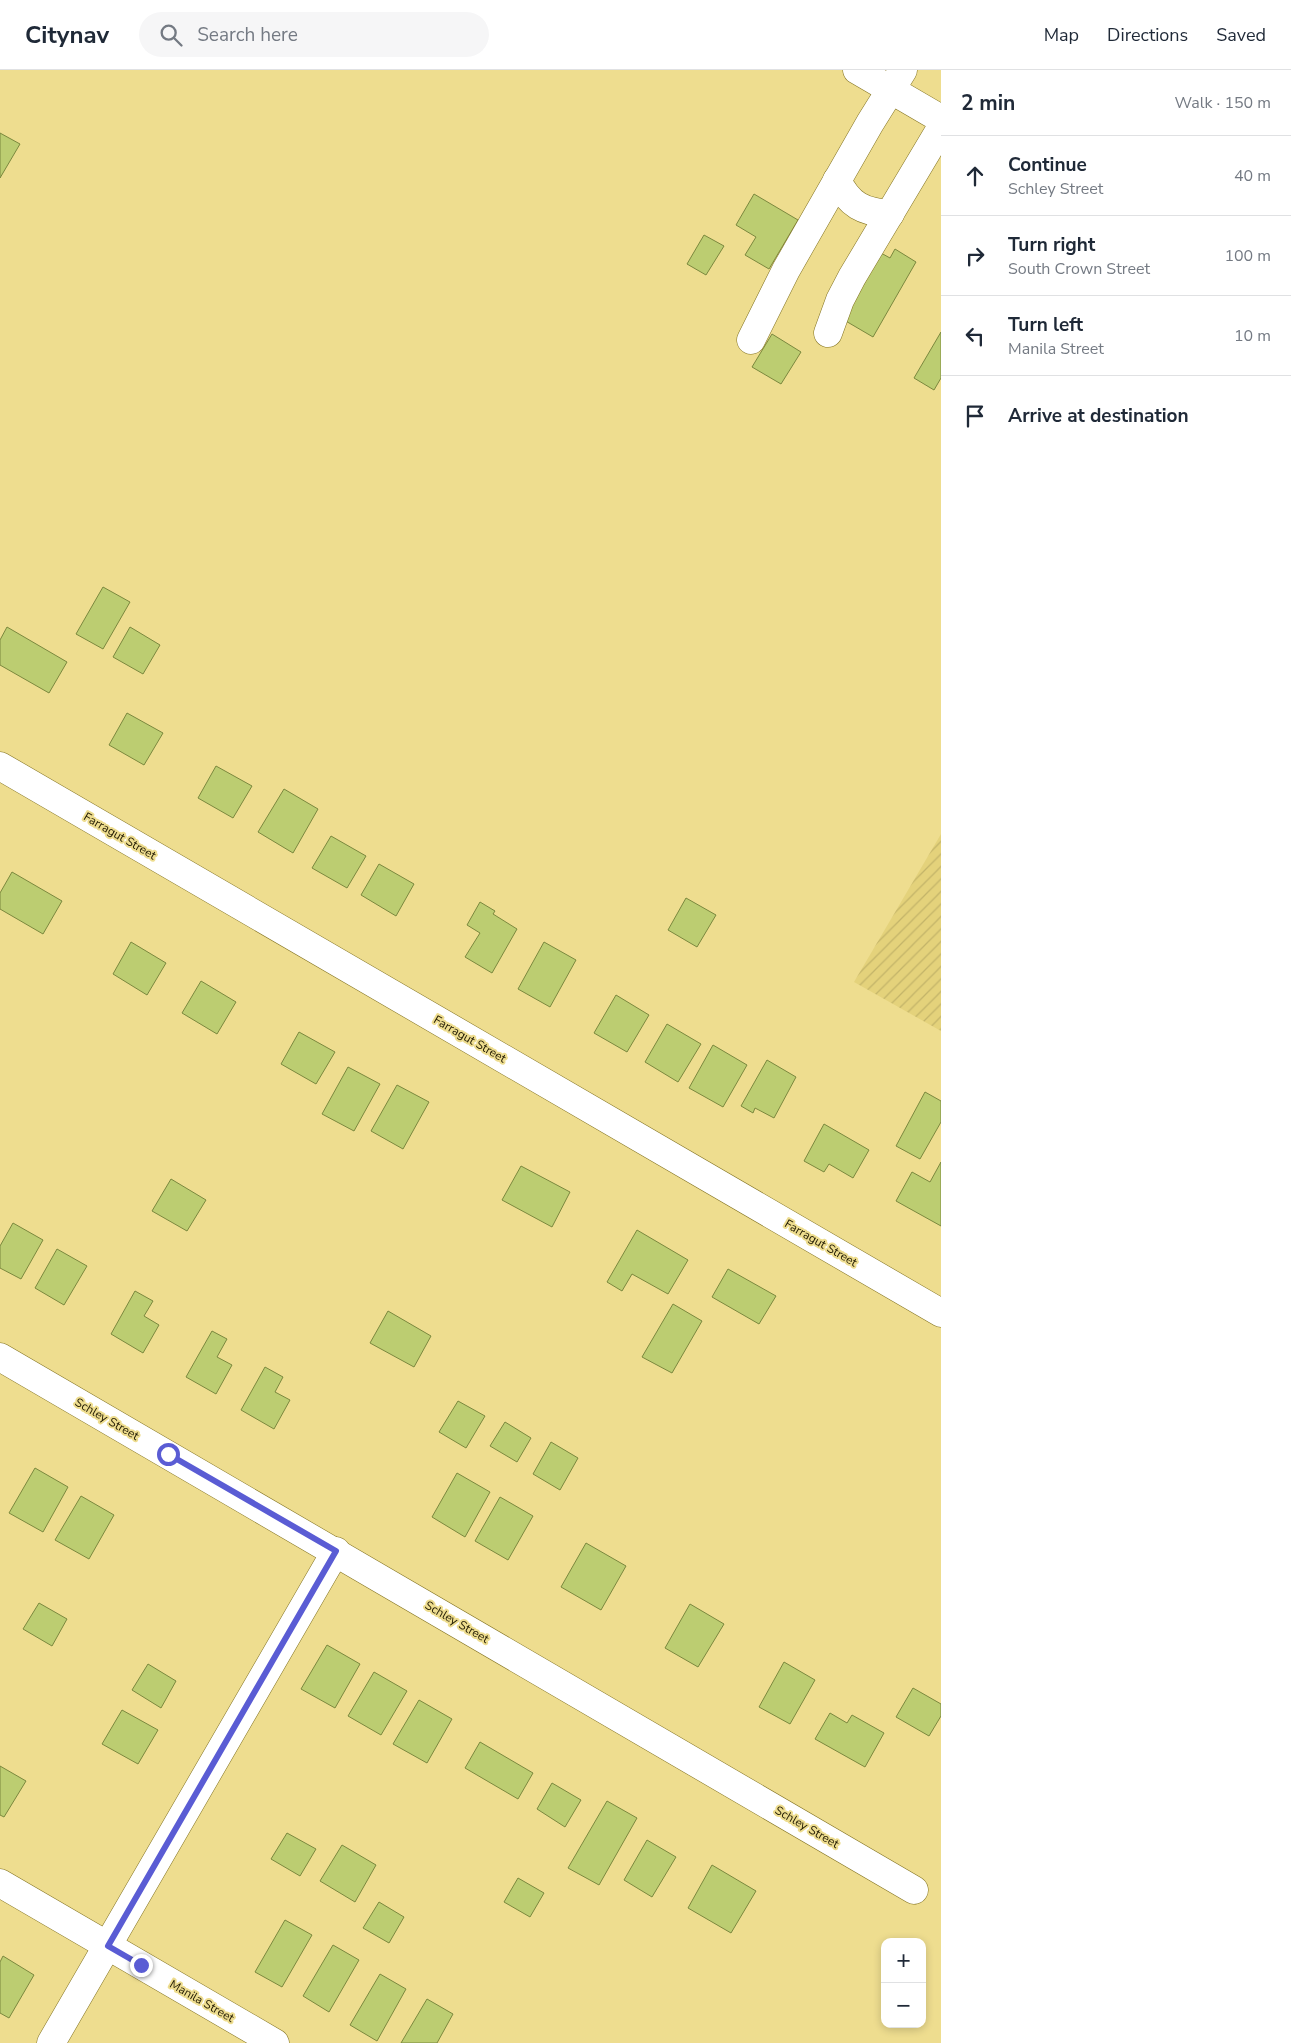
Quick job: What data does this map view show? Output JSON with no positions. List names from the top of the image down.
{
  "streets": {
    "street": ["Farragut Street", "Schley Street", "Manila Street"]
  },
  "page": {
    "header": "Citynav",
    "search": "Search here",
    "nav": ["Map", "Directions", "Saved"],
    "heading": ["2 min", "Walk · 150 m"],
    "list": [
      ["Continue", "Schley Street", "40 m"],
      ["Turn right", "South Crown Street", "100 m"],
      ["Turn left", "Manila Street", "10 m"],
      "Arrive at destination"
    ],
    "map_buttons": ["+", "−"]
  }
}
